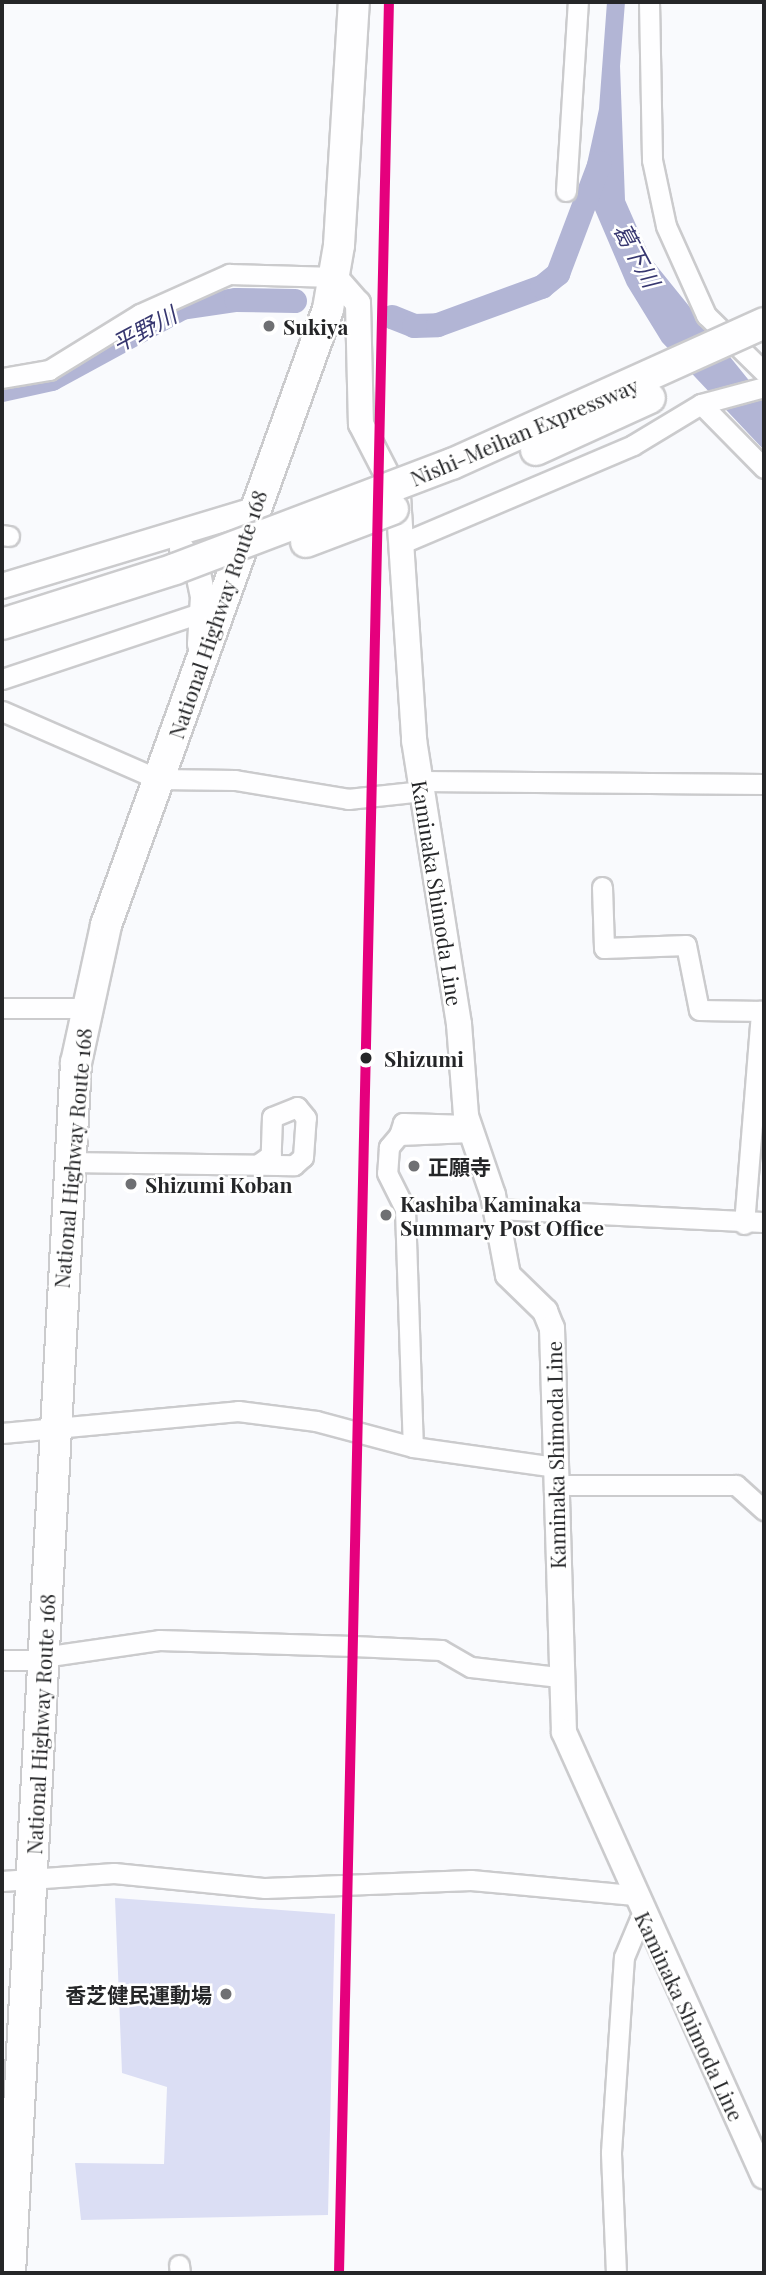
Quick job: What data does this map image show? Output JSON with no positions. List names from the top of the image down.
{
  "streets": {
    "highway": ["Nishi-Meihan Expressway", "National Highway Route 168"],
    "main road": ["Kaminaka Shimoda Line"]
  },
  "crossings": [
    ["National Highway Route 168", "Kaminaka Shimoda Line"]
  ],
  "water": ["葛下川", "平野川"],
  "places": [
    "Sukiya",
    "Shizumi",
    "正願寺",
    "Shizumi Koban",
    "Kashiba Kaminaka Summary Post Office",
    "香芝健民運動場"
  ]
}
